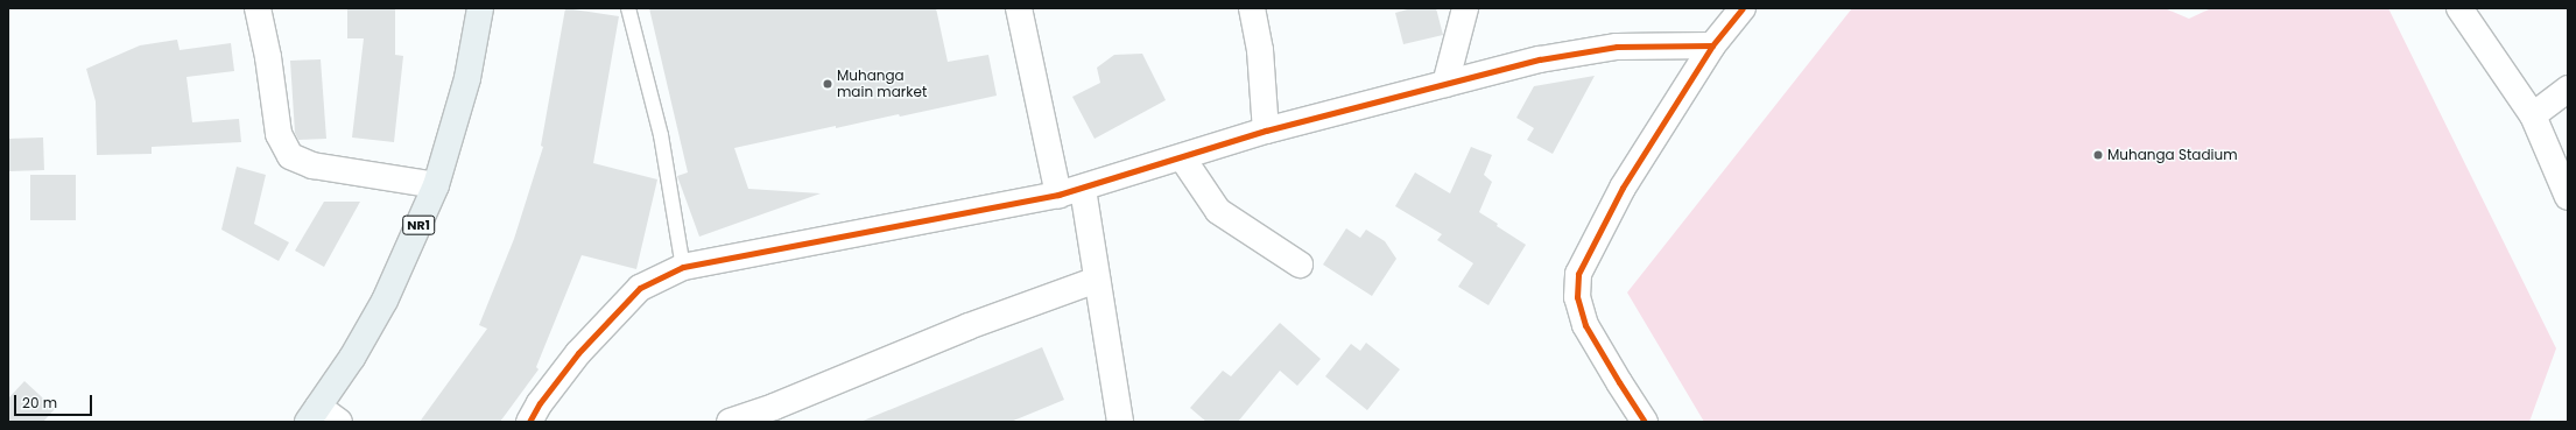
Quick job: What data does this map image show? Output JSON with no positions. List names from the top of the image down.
{
  "streets": {
    "highway": ["NR1"]
  },
  "places": ["Muhanga main market", "Muhanga Stadium"],
  "scale_bar": "20 m"
}
